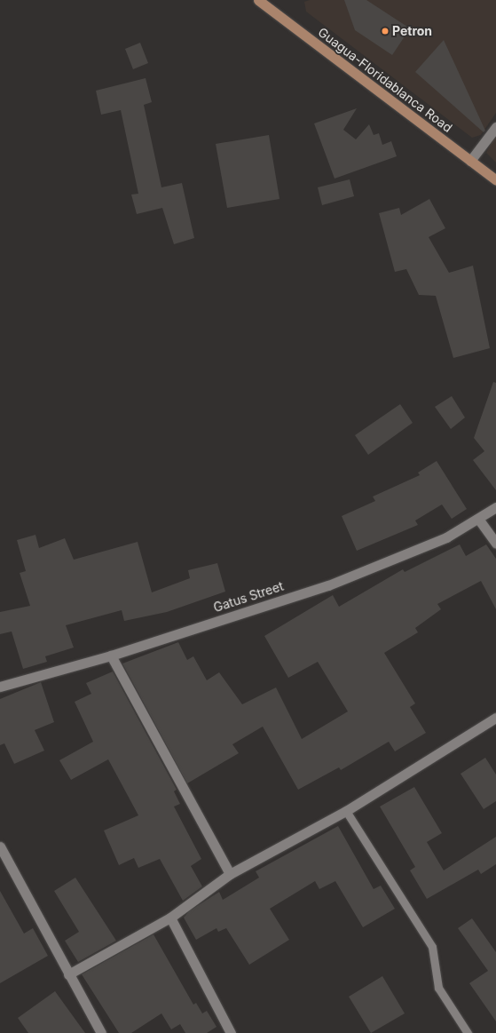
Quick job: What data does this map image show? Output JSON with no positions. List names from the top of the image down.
{
  "streets": {
    "main road": ["Guagua-Floridablanca Road"],
    "street": ["Gatus Street"]
  },
  "places": ["Petron"]
}
